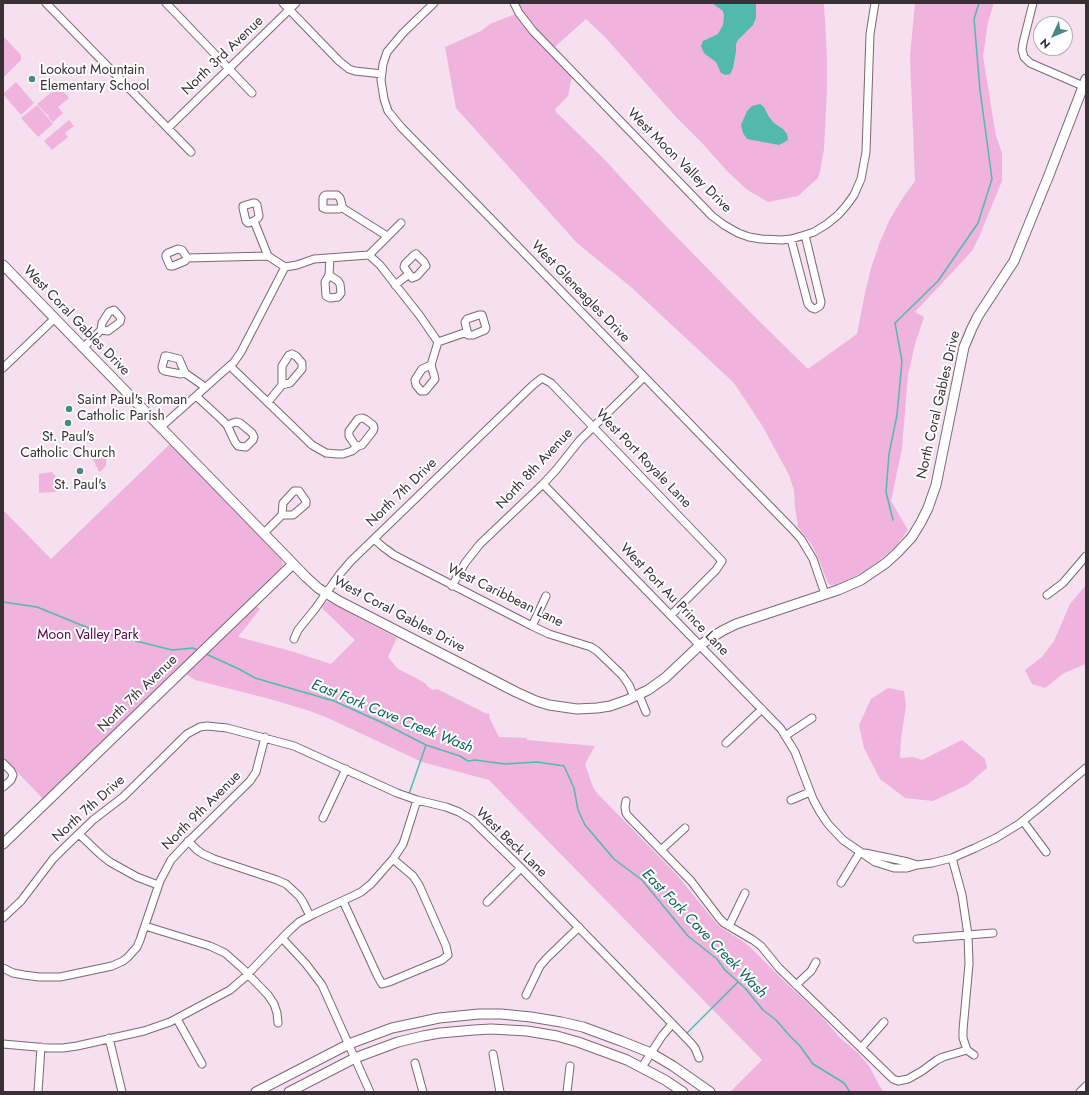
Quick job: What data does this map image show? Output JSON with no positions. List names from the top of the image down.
{
  "streets": {
    "street": [
      "North 3rd Avenue",
      "West Moon Valley Drive",
      "West Gleneagles Drive",
      "West Coral Gables Drive",
      "North Coral Gables Drive",
      "West Port Royale Lane",
      "North 8th Avenue",
      "North 7th Drive",
      "West Caribbean Lane",
      "West Port Au Prince Lane",
      "North 7th Avenue",
      "North 9th Avenue",
      "West Beck Lane"
    ]
  },
  "crossings": [
    ["West Gleneagles Drive", "West Coral Gables Drive"],
    ["West Gleneagles Drive", "North 8th Avenue"],
    ["West Coral Gables Drive", "North Coral Gables Drive"],
    ["West Coral Gables Drive", "North 7th Drive"],
    ["West Coral Gables Drive", "West Caribbean Lane"],
    ["West Coral Gables Drive", "West Port Au Prince Lane"],
    ["West Coral Gables Drive", "North 7th Avenue"],
    ["West Port Royale Lane", "North 8th Avenue"],
    ["West Port Royale Lane", "North 7th Drive"],
    ["West Port Royale Lane", "West Port Au Prince Lane"],
    ["North 8th Avenue", "West Caribbean Lane"],
    ["North 8th Avenue", "West Port Au Prince Lane"],
    ["North 7th Drive", "West Caribbean Lane"],
    ["North 7th Drive", "West Beck Lane"],
    ["North 9th Avenue", "West Beck Lane"]
  ],
  "water": ["East Fork Cave Creek Wash"],
  "parks": ["Moon Valley Park"],
  "places": [
    "Lookout Mountain Elementary School",
    "Saint Paul's Roman Catholic Parish",
    "St. Paul's Catholic Church",
    "St. Paul's"
  ],
  "north": "bottom left"
}
